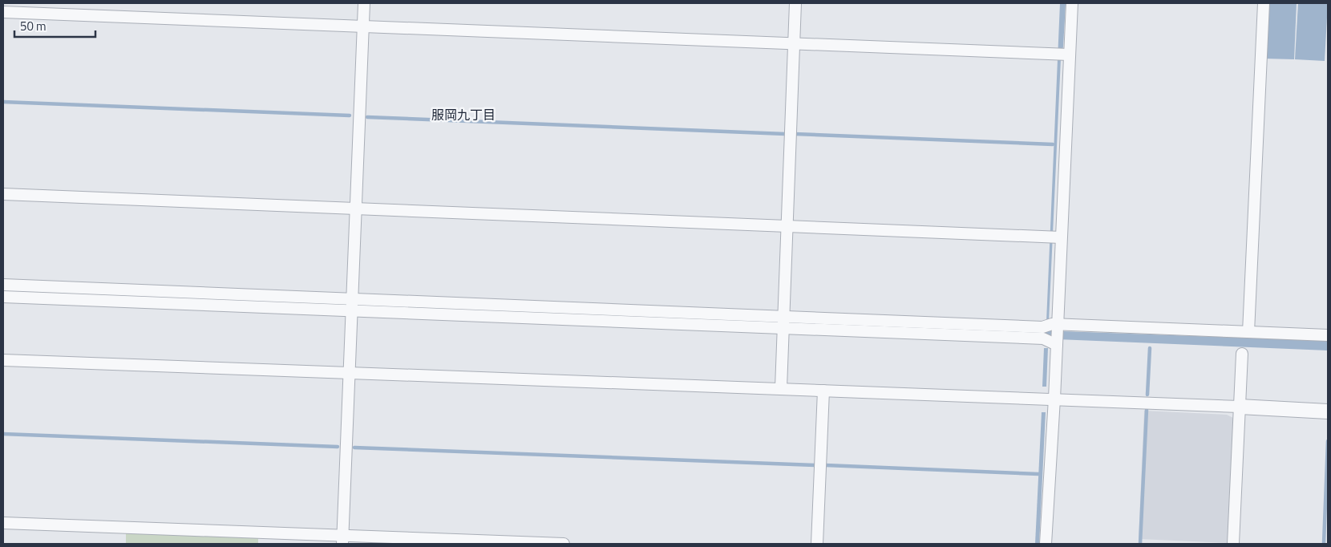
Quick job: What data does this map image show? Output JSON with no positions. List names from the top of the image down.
{
  "districts": ["服岡九丁目"],
  "scale_bar": "50 m"
}
